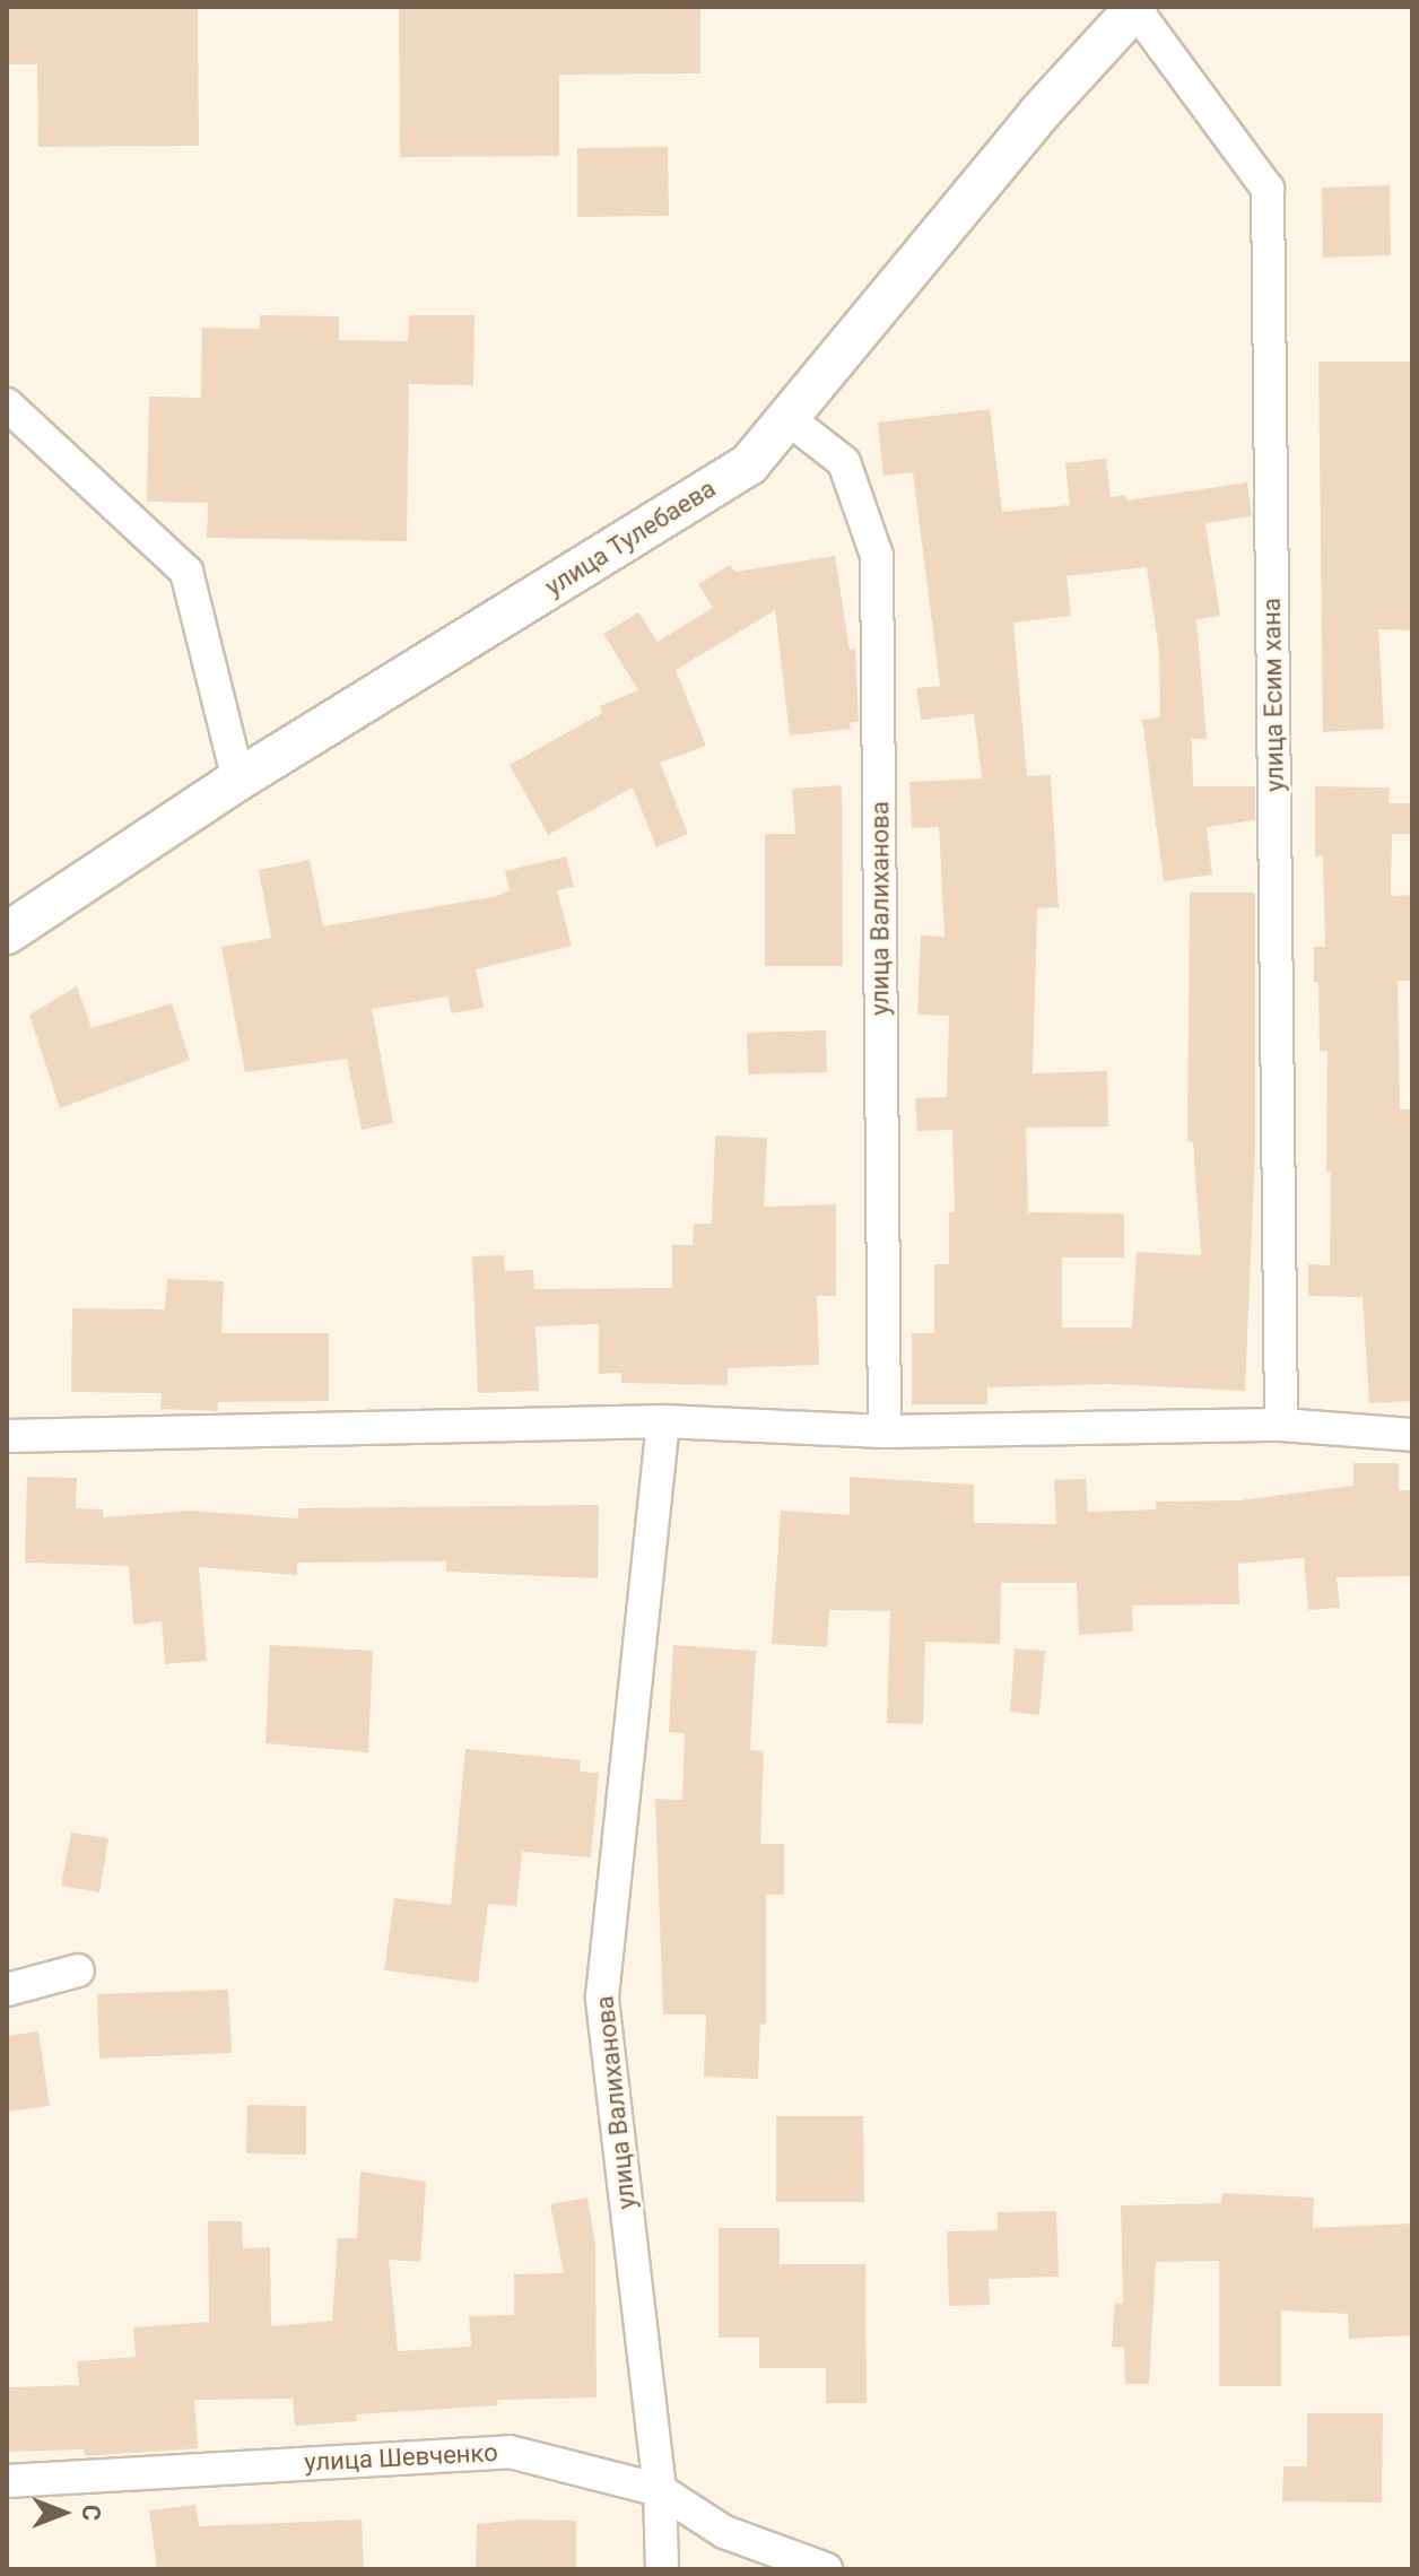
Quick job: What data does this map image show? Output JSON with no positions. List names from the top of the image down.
{
  "streets": {
    "street": [
      "улица Тулебаева",
      "улица Есим хана",
      "улица Валиханова",
      "улица Шевченко"
    ]
  },
  "crossings": [
    ["улица Тулебаева", "улица Есим хана"],
    ["улица Тулебаева", "улица Валиханова"],
    ["улица Валиханова", "улица Шевченко"]
  ],
  "north": "right"
}
